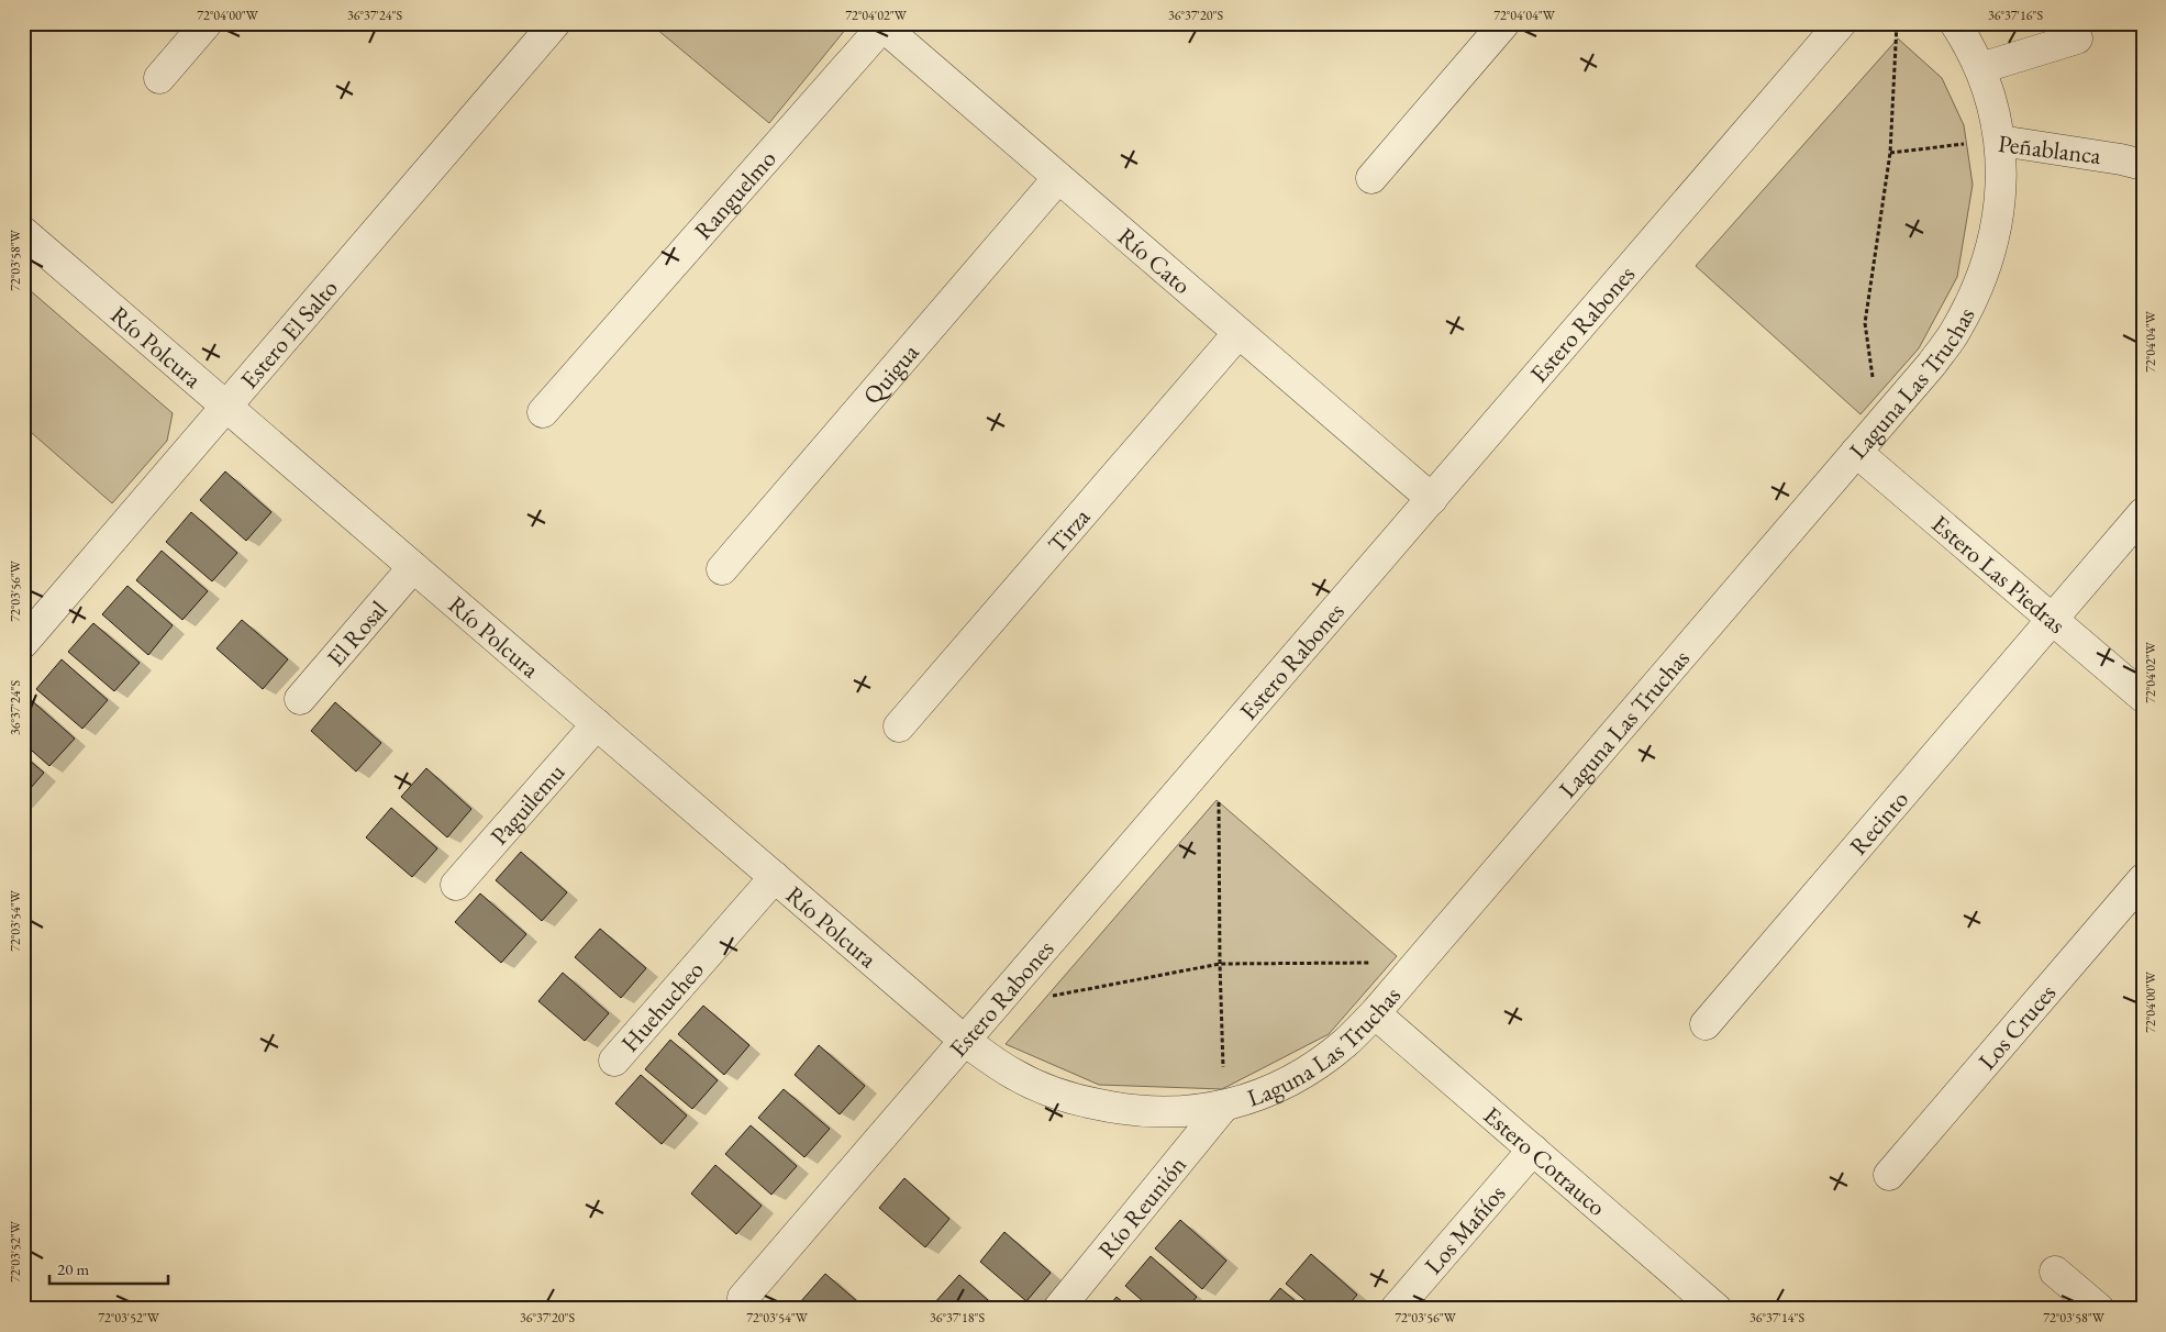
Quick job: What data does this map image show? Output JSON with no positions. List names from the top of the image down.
{
  "streets": {
    "street": [
      "Peñablanca",
      "Ranguelmo",
      "Río Cato",
      "Estero Rabones",
      "Estero El Salto",
      "Río Polcura",
      "Quigua",
      "Laguna Las Truchas",
      "Tirza",
      "Estero Las Piedras",
      "El Rosal",
      "Paguilemu",
      "Recinto",
      "Huehucheo",
      "Los Cruces",
      "Estero Cotrauco",
      "Río Reunión",
      "Los Mañíos"
    ]
  },
  "crossings": [
    ["Peñablanca", "Laguna Las Truchas"],
    ["Ranguelmo", "Río Cato"],
    ["Río Cato", "Estero Rabones"],
    ["Río Cato", "Quigua"],
    ["Río Cato", "Tirza"],
    ["Estero Rabones", "Río Polcura"],
    ["Estero Rabones", "Laguna Las Truchas"],
    ["Estero El Salto", "Río Polcura"],
    ["Río Polcura", "Laguna Las Truchas"],
    ["Río Polcura", "El Rosal"],
    ["Río Polcura", "Paguilemu"],
    ["Río Polcura", "Huehucheo"],
    ["Laguna Las Truchas", "Estero Las Piedras"],
    ["Laguna Las Truchas", "Estero Cotrauco"],
    ["Laguna Las Truchas", "Río Reunión"],
    ["Estero Las Piedras", "Recinto"],
    ["Estero Cotrauco", "Los Mañíos"]
  ],
  "scale_bar": "20 m",
  "coordinates": [
    "72°04'00\"W",
    "36°37'24\"S",
    "72°04'02\"W",
    "36°37'20\"S",
    "72°04'04\"W",
    "36°37'16\"S",
    "72°03'58\"W",
    "72°03'56\"W",
    "72°03'54\"W",
    "72°03'52\"W",
    "36°37'18\"S",
    "36°37'14\"S"
  ]
}
